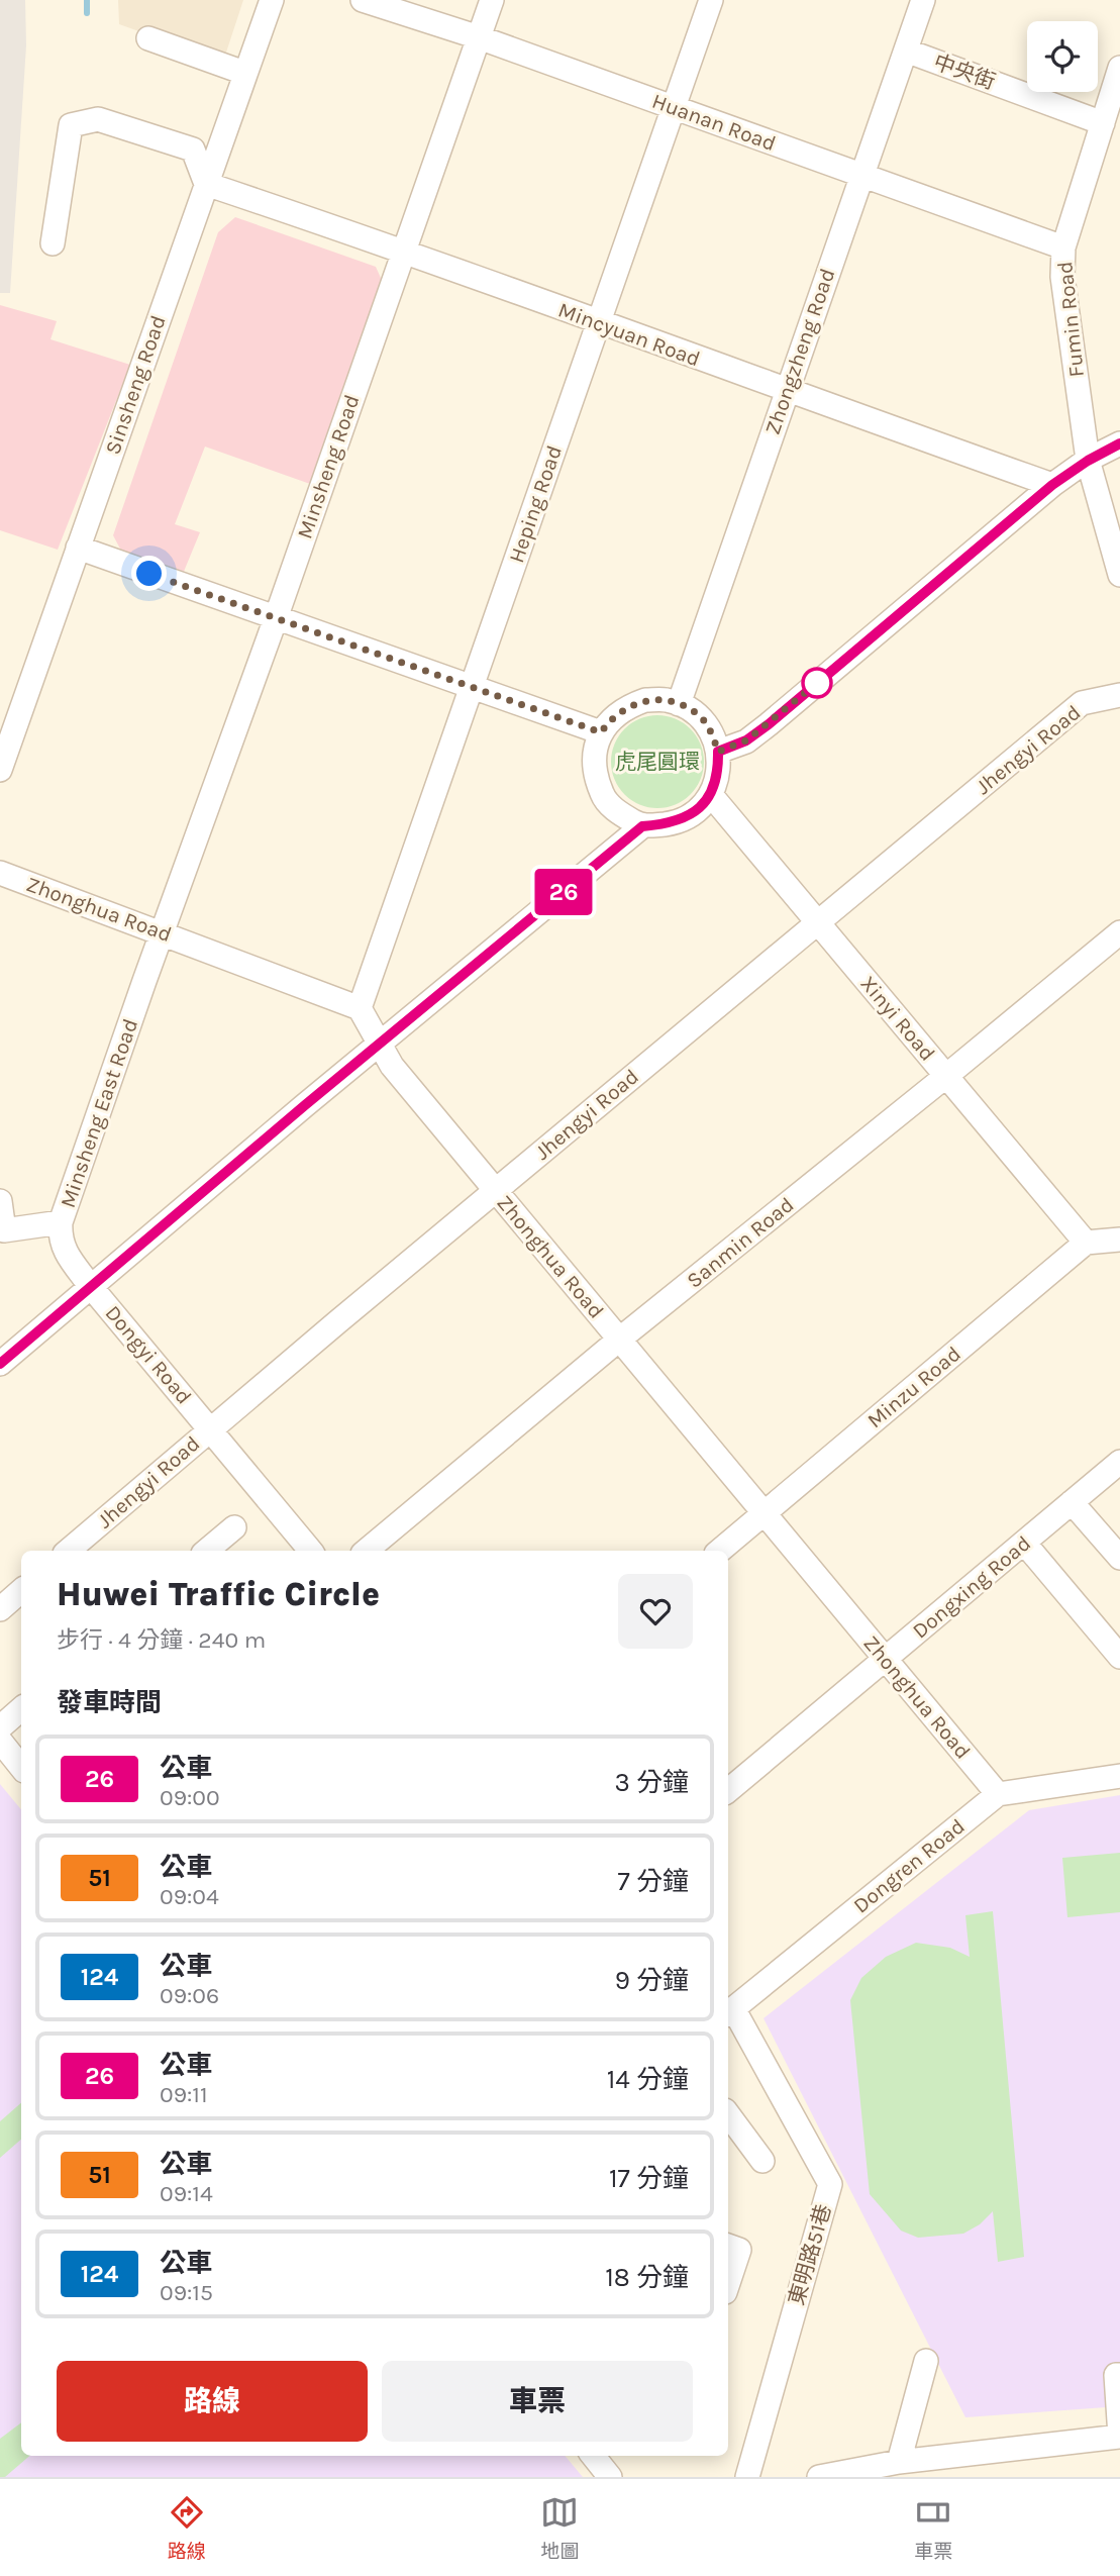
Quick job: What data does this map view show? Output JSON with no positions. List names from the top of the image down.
{
  "streets": {
    "street": [
      "中央街",
      "Huanan Road",
      "Fumin Road",
      "Mincyuan Road",
      "Zhongzheng Road",
      "Sinsheng Road",
      "Minsheng Road",
      "Heping Road",
      "Jhengyi Road",
      "Zhonghua Road",
      "Xinyi Road",
      "Minsheng East Road",
      "Sanmin Road",
      "Dongyi Road",
      "Minzu Road",
      "Dongxing Road",
      "Dongren Road",
      "東明路51巷"
    ]
  },
  "crossings": [
    ["中央街", "Fumin Road"],
    ["中央街", "Zhongzheng Road"],
    ["Huanan Road", "Fumin Road"],
    ["Huanan Road", "Zhongzheng Road"],
    ["Huanan Road", "Minsheng Road"],
    ["Huanan Road", "Heping Road"],
    ["Mincyuan Road", "Zhongzheng Road"],
    ["Mincyuan Road", "Sinsheng Road"],
    ["Mincyuan Road", "Minsheng Road"],
    ["Mincyuan Road", "Heping Road"],
    ["Zhongzheng Road", "Xinyi Road"],
    ["Minsheng Road", "Zhonghua Road"],
    ["Minsheng Road", "Minsheng East Road"],
    ["Heping Road", "Zhonghua Road"],
    ["Jhengyi Road", "Zhonghua Road"],
    ["Jhengyi Road", "Xinyi Road"],
    ["Jhengyi Road", "Dongyi Road"],
    ["Zhonghua Road", "Minsheng East Road"],
    ["Zhonghua Road", "Sanmin Road"],
    ["Zhonghua Road", "Minzu Road"],
    ["Zhonghua Road", "Dongxing Road"],
    ["Zhonghua Road", "Dongren Road"],
    ["Xinyi Road", "Sanmin Road"],
    ["Xinyi Road", "Minzu Road"],
    ["Minsheng East Road", "Dongyi Road"],
    ["Dongren Road", "東明路51巷"]
  ],
  "parks": ["虎尾圓環"],
  "lines": ["bus line 26"],
  "page": {
    "on_map": "26",
    "heading": [
      ["Huwei Traffic Circle", "步行 · 4 分鐘 · 240 m"],
      "發車時間"
    ],
    "list": [
      {
        "mark": "26",
        "name": "公車",
        "note": "09:00",
        "value": "3 分鐘"
      },
      {
        "mark": "51",
        "name": "公車",
        "note": "09:04",
        "value": "7 分鐘"
      },
      {
        "mark": "124",
        "name": "公車",
        "note": "09:06",
        "value": "9 分鐘"
      },
      {
        "mark": "26",
        "name": "公車",
        "note": "09:11",
        "value": "14 分鐘"
      },
      {
        "mark": "51",
        "name": "公車",
        "note": "09:14",
        "value": "17 分鐘"
      },
      {
        "mark": "124",
        "name": "公車",
        "note": "09:15",
        "value": "18 分鐘"
      }
    ],
    "buttons": ["路線", "車票"],
    "tabs": ["路線", "地圖", "車票"]
  }
}
